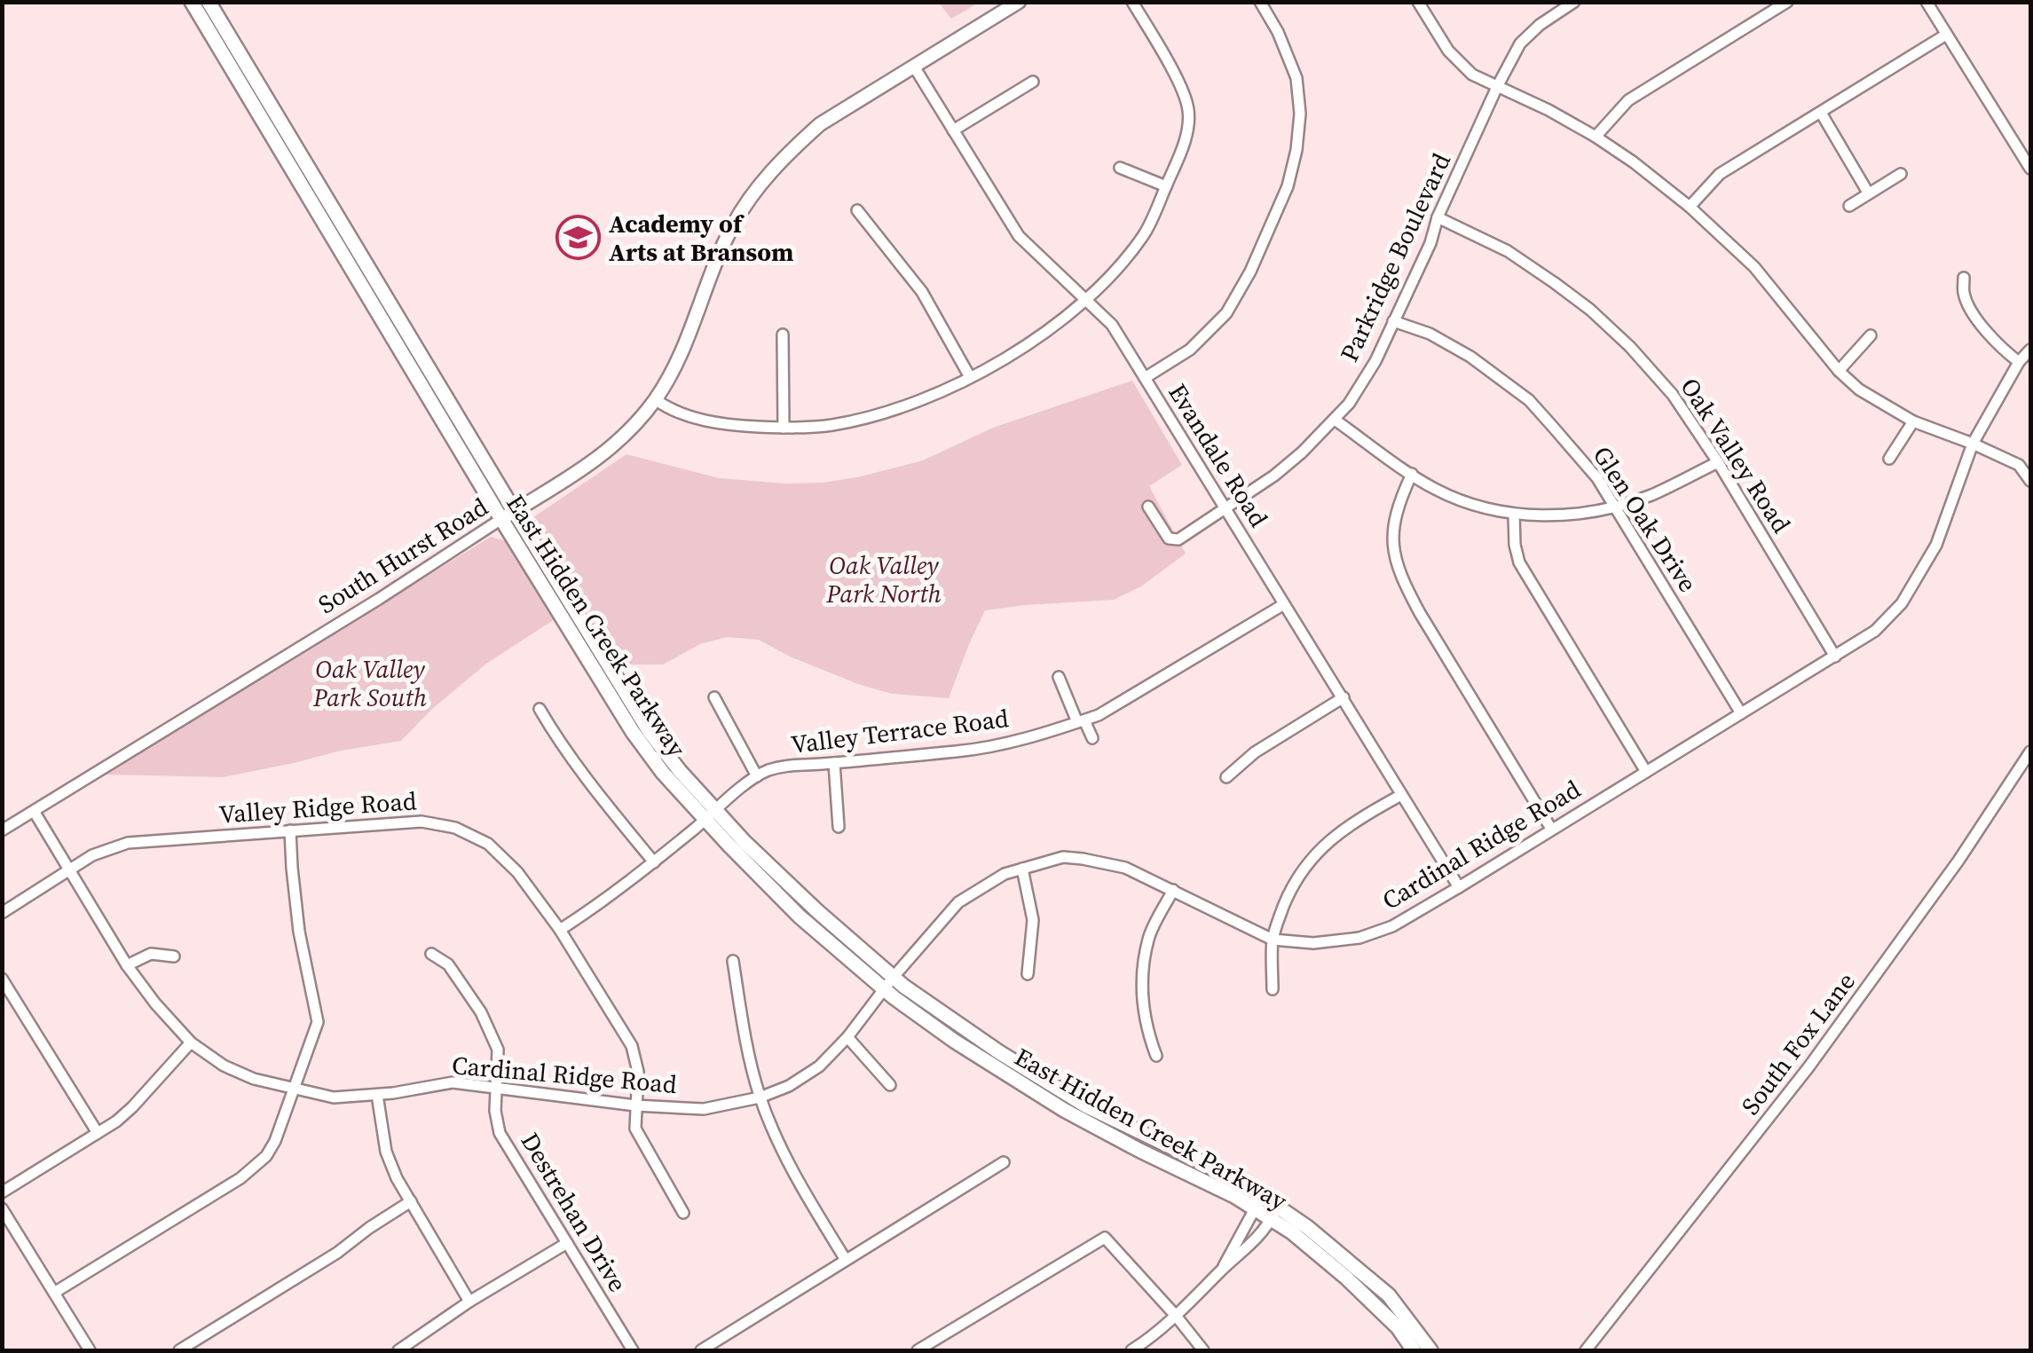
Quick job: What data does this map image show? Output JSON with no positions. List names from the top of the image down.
{
  "streets": {
    "main road": ["East Hidden Creek Parkway"],
    "street": [
      "Parkridge Boulevard",
      "Evandale Road",
      "Oak Valley Road",
      "Glen Oak Drive",
      "South Hurst Road",
      "Valley Terrace Road",
      "Valley Ridge Road",
      "Cardinal Ridge Road",
      "South Fox Lane",
      "Destrehan Drive"
    ]
  },
  "crossings": [
    ["Parkridge Boulevard", "Evandale Road"],
    ["Parkridge Boulevard", "Oak Valley Road"],
    ["Parkridge Boulevard", "Glen Oak Drive"],
    ["Evandale Road", "South Hurst Road"],
    ["Evandale Road", "Valley Terrace Road"],
    ["Evandale Road", "Cardinal Ridge Road"],
    ["Oak Valley Road", "Cardinal Ridge Road"],
    ["Glen Oak Drive", "Cardinal Ridge Road"],
    ["South Hurst Road", "East Hidden Creek Parkway"],
    ["South Hurst Road", "Cardinal Ridge Road"],
    ["East Hidden Creek Parkway", "Valley Terrace Road"],
    ["East Hidden Creek Parkway", "Cardinal Ridge Road"],
    ["Valley Terrace Road", "Valley Ridge Road"],
    ["Valley Ridge Road", "Cardinal Ridge Road"],
    ["Cardinal Ridge Road", "Destrehan Drive"]
  ],
  "parks": ["Oak Valley Park North", "Oak Valley Park South"],
  "places": {
    "school or university": ["Academy of Arts at Bransom"]
  }
}
